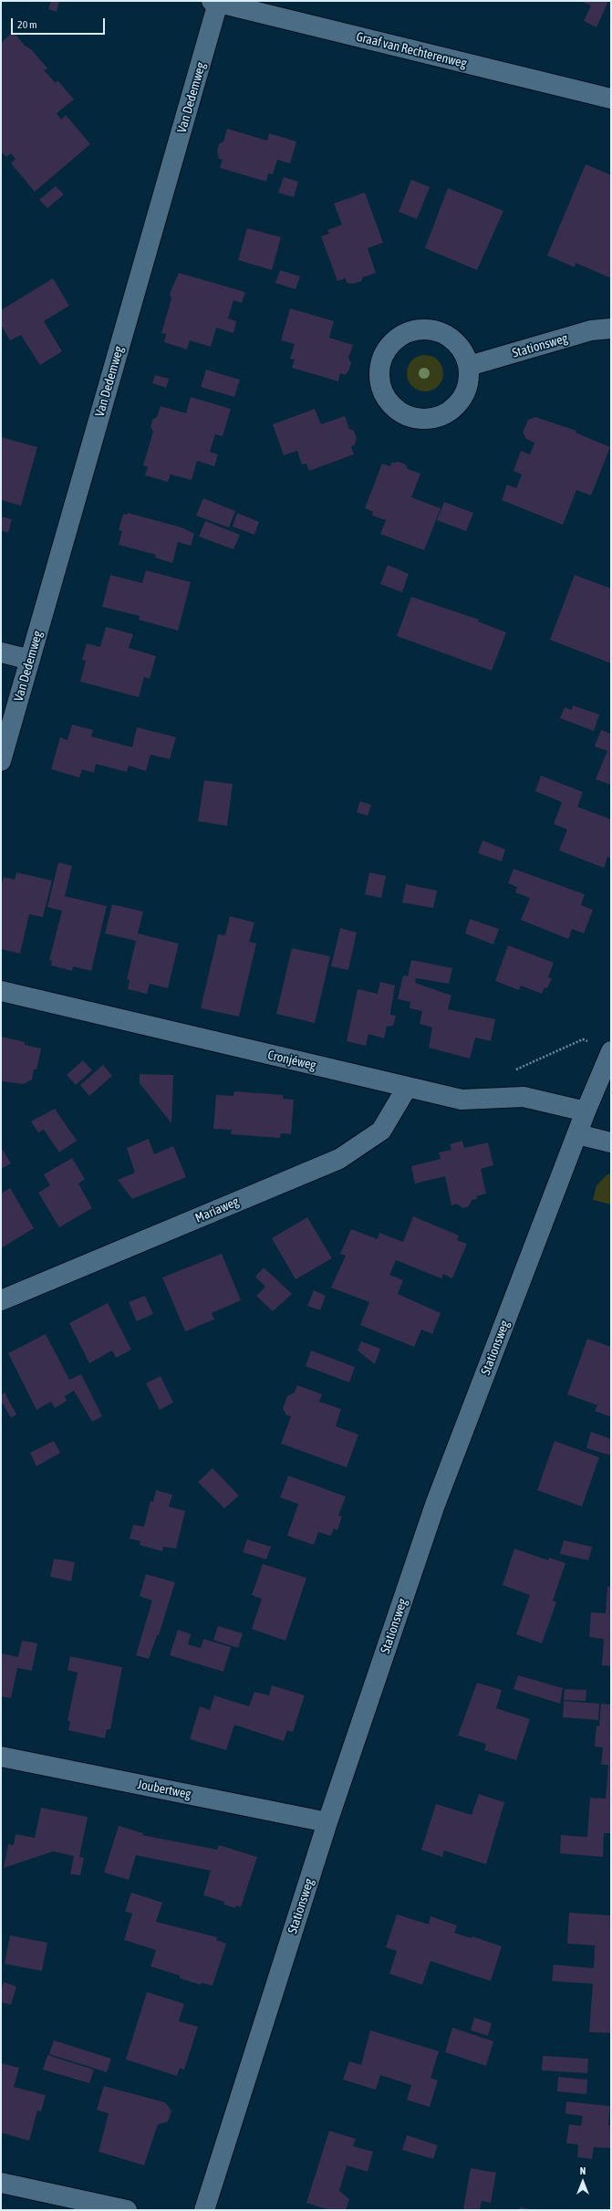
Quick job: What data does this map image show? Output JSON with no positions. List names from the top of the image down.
{
  "streets": {
    "street": [
      "Graaf van Rechterenweg",
      "Van Dedemweg",
      "Stationsweg",
      "Cronjéweg",
      "Mariaweg",
      "Joubertweg"
    ]
  },
  "crossings": [
    ["Graaf van Rechterenweg", "Van Dedemweg"],
    ["Stationsweg", "Cronjéweg"],
    ["Stationsweg", "Joubertweg"],
    ["Cronjéweg", "Mariaweg"]
  ],
  "scale_bar": "20 m",
  "north": "top"
}
